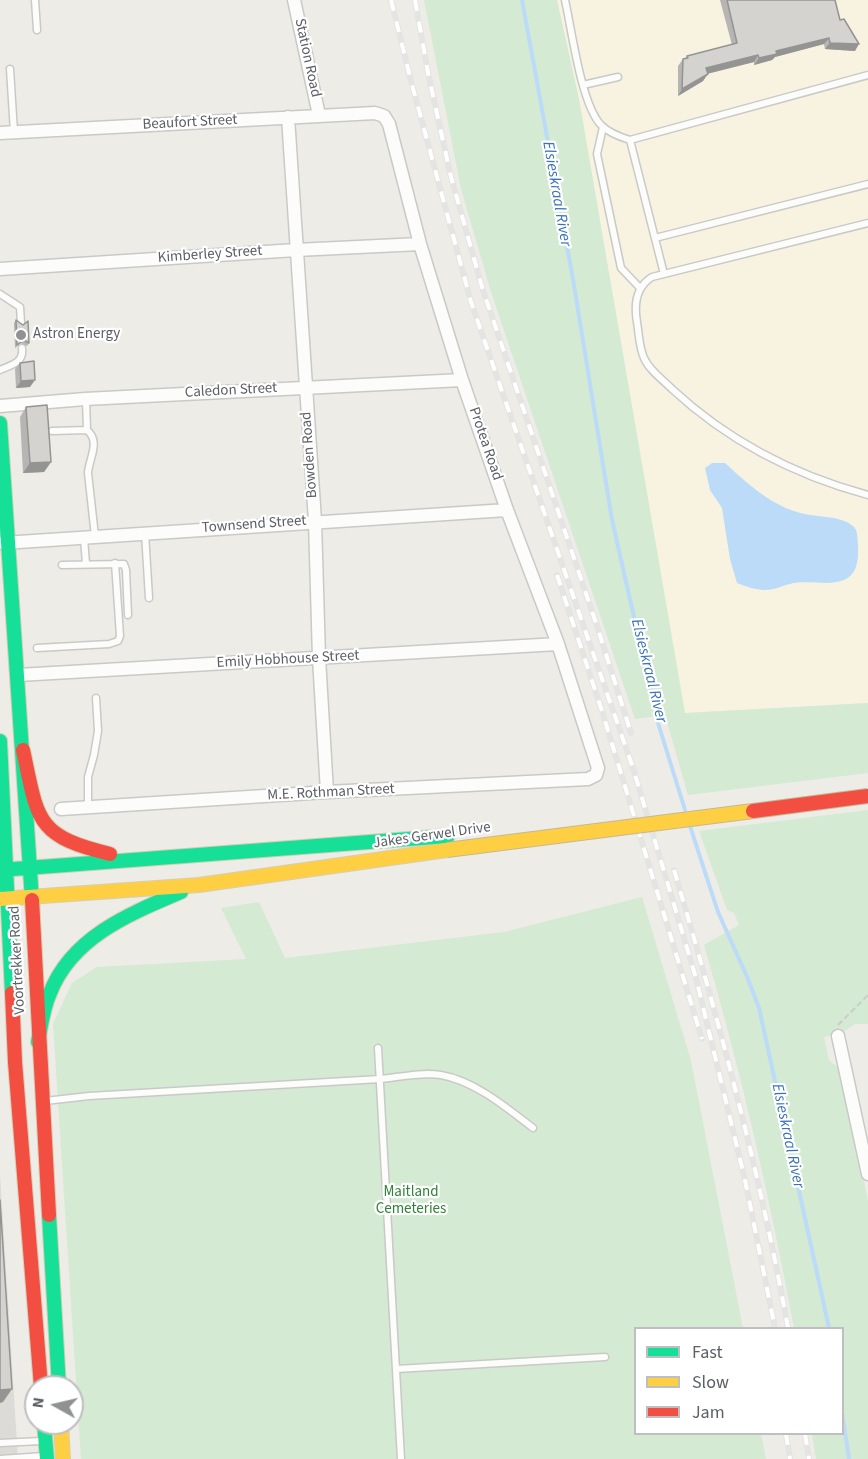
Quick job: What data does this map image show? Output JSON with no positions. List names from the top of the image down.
{
  "streets": {
    "main road": ["Jakes Gerwel Drive", "Voortrekker Road"],
    "street": [
      "Station Road",
      "Beaufort Street",
      "Kimberley Street",
      "Caledon Street",
      "Protea Road",
      "Bowden Road",
      "Townsend Street",
      "Emily Hobhouse Street",
      "M.E. Rothman Street"
    ]
  },
  "crossings": [
    ["Station Road", "Beaufort Street"],
    ["Beaufort Street", "Protea Road"],
    ["Beaufort Street", "Bowden Road"],
    ["Kimberley Street", "Protea Road"],
    ["Kimberley Street", "Bowden Road"],
    ["Caledon Street", "Protea Road"],
    ["Caledon Street", "Bowden Road"],
    ["Protea Road", "Townsend Street"],
    ["Protea Road", "Emily Hobhouse Street"],
    ["Protea Road", "M.E. Rothman Street"],
    ["Bowden Road", "Townsend Street"],
    ["Bowden Road", "Emily Hobhouse Street"],
    ["Bowden Road", "M.E. Rothman Street"],
    ["Townsend Street", "Voortrekker Road"],
    ["Emily Hobhouse Street", "Voortrekker Road"],
    ["Jakes Gerwel Drive", "Voortrekker Road"]
  ],
  "water": ["Elsieskraal River"],
  "parks": ["Maitland Cemeteries"],
  "places": ["Astron Energy"],
  "legend": ["Fast", "Slow", "Jam"],
  "north": "left"
}
